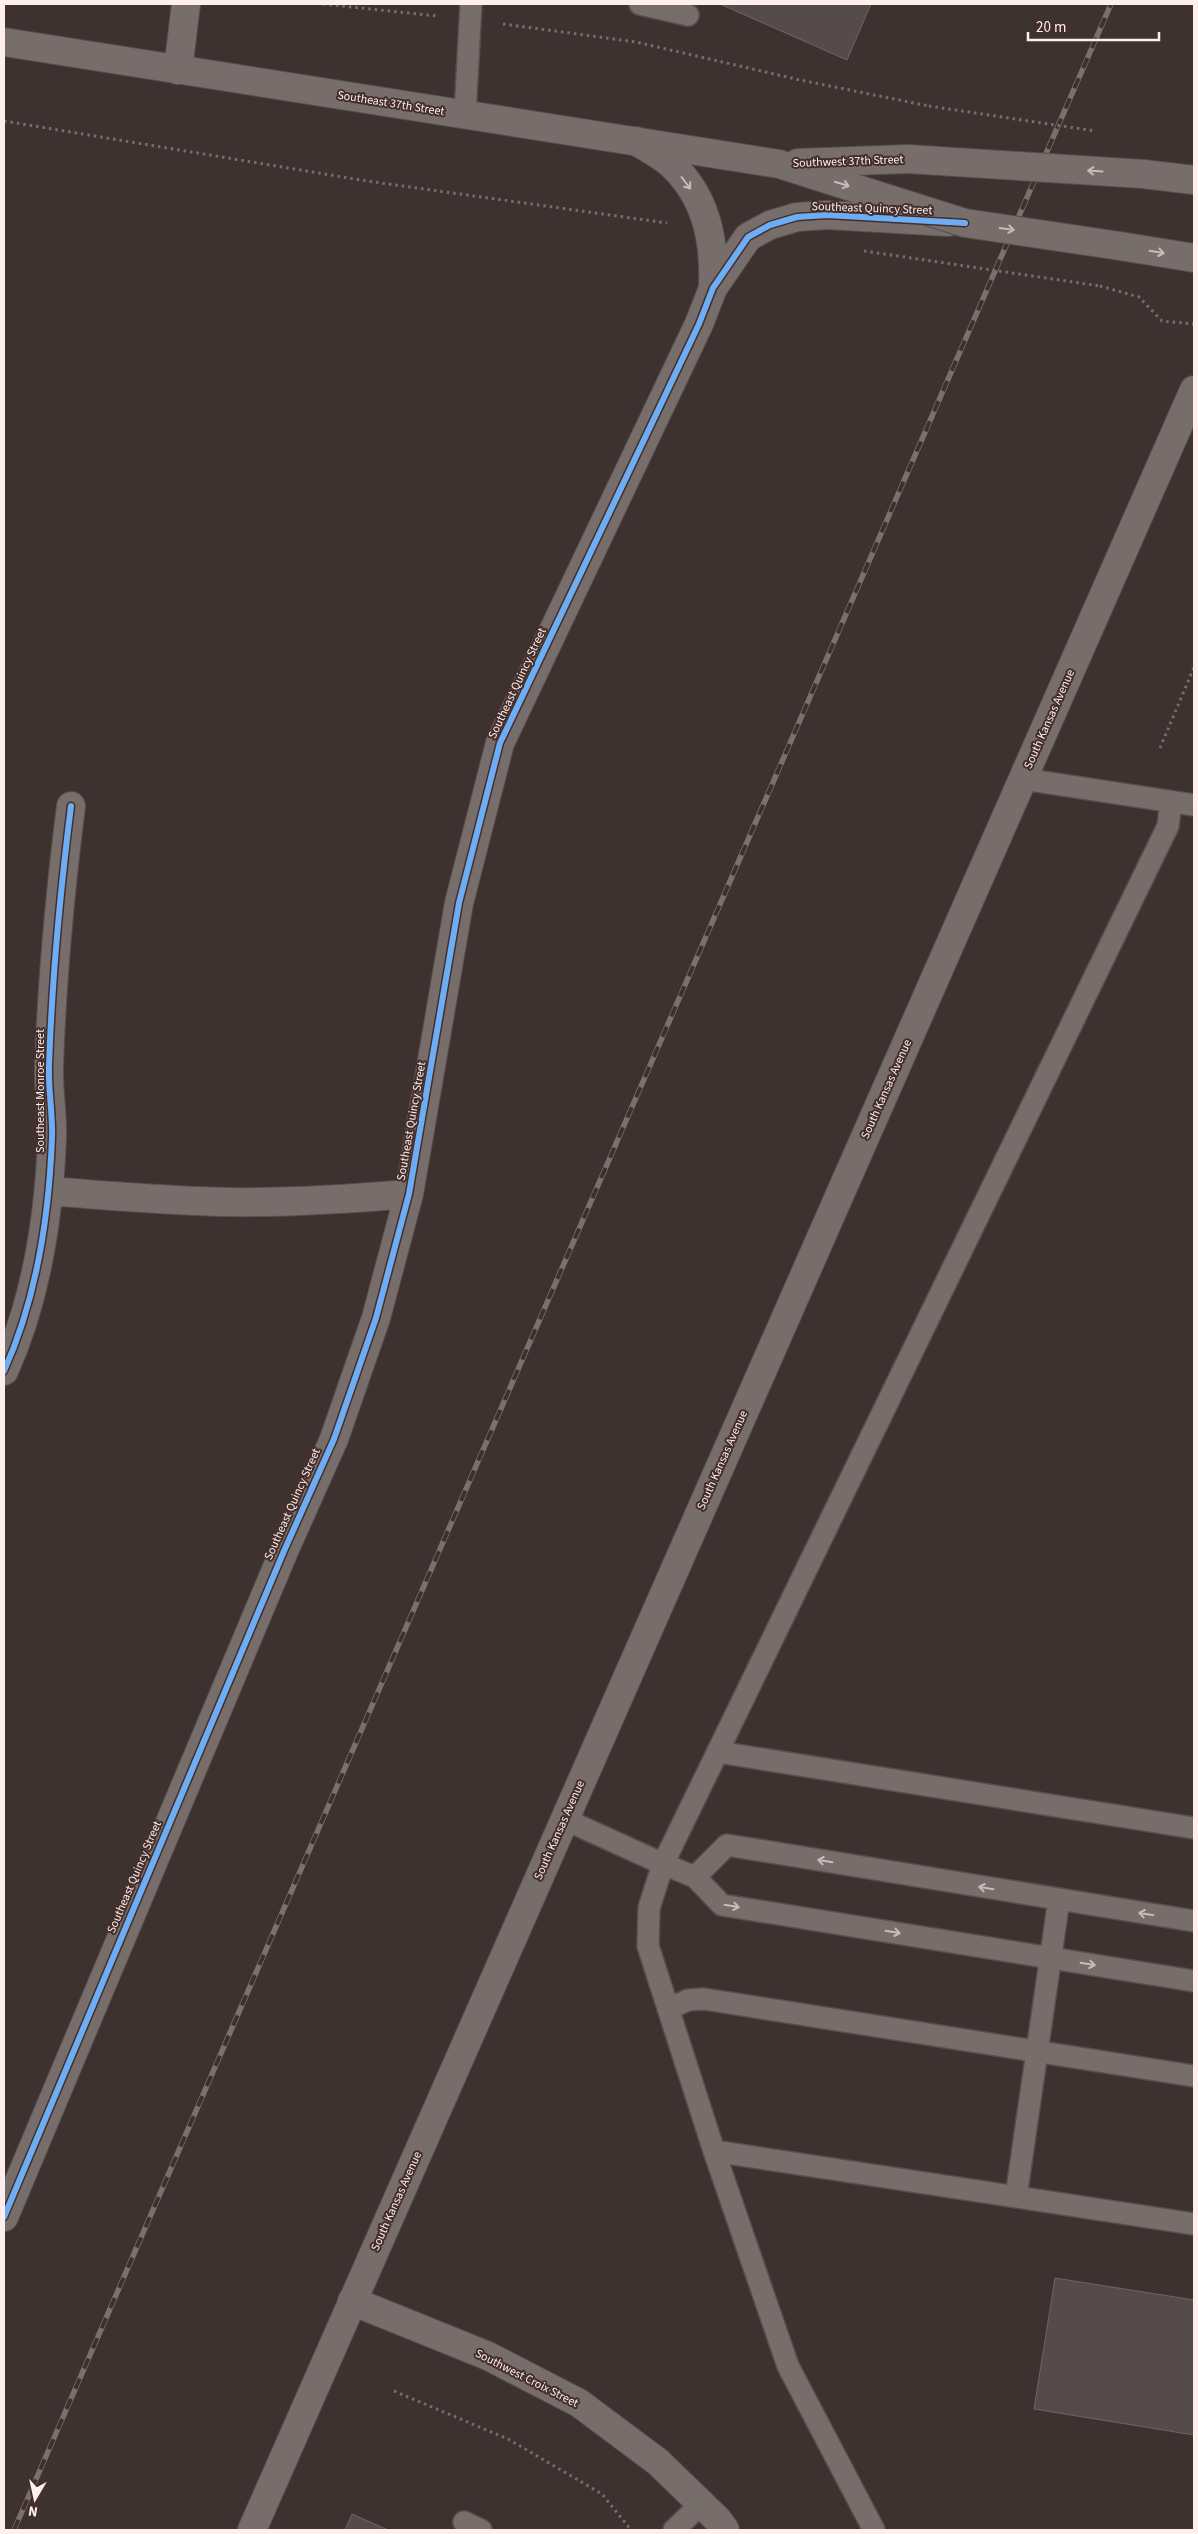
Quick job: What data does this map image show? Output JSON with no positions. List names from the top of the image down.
{
  "streets": {
    "main road": [
      "Southeast 37th Street",
      "Southwest 37th Street",
      "Southeast Quincy Street",
      "South Kansas Avenue",
      "Southeast Monroe Street",
      "Southwest Croix Street"
    ]
  },
  "crossings": [
    ["Southeast 37th Street", "Southwest 37th Street"],
    ["Southeast 37th Street", "Southeast Quincy Street"],
    ["Southwest 37th Street", "Southeast Quincy Street"],
    ["South Kansas Avenue", "Southwest Croix Street"]
  ],
  "scale_bar": "20 m",
  "north": "bottom"
}
